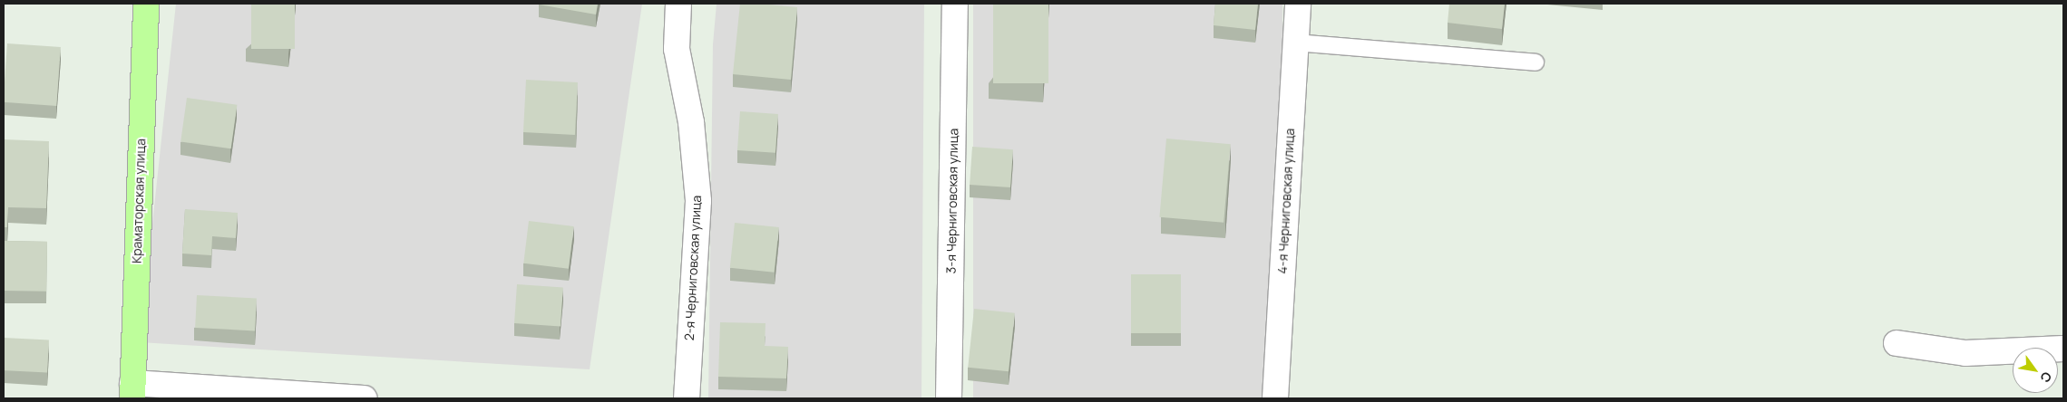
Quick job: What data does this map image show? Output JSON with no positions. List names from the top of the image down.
{
  "streets": {
    "main road": ["Краматорская улица"],
    "street": ["3-я Черниговская улица", "4-я Черниговская улица", "2-я Черниговская улица"]
  },
  "north": "bottom right"
}
